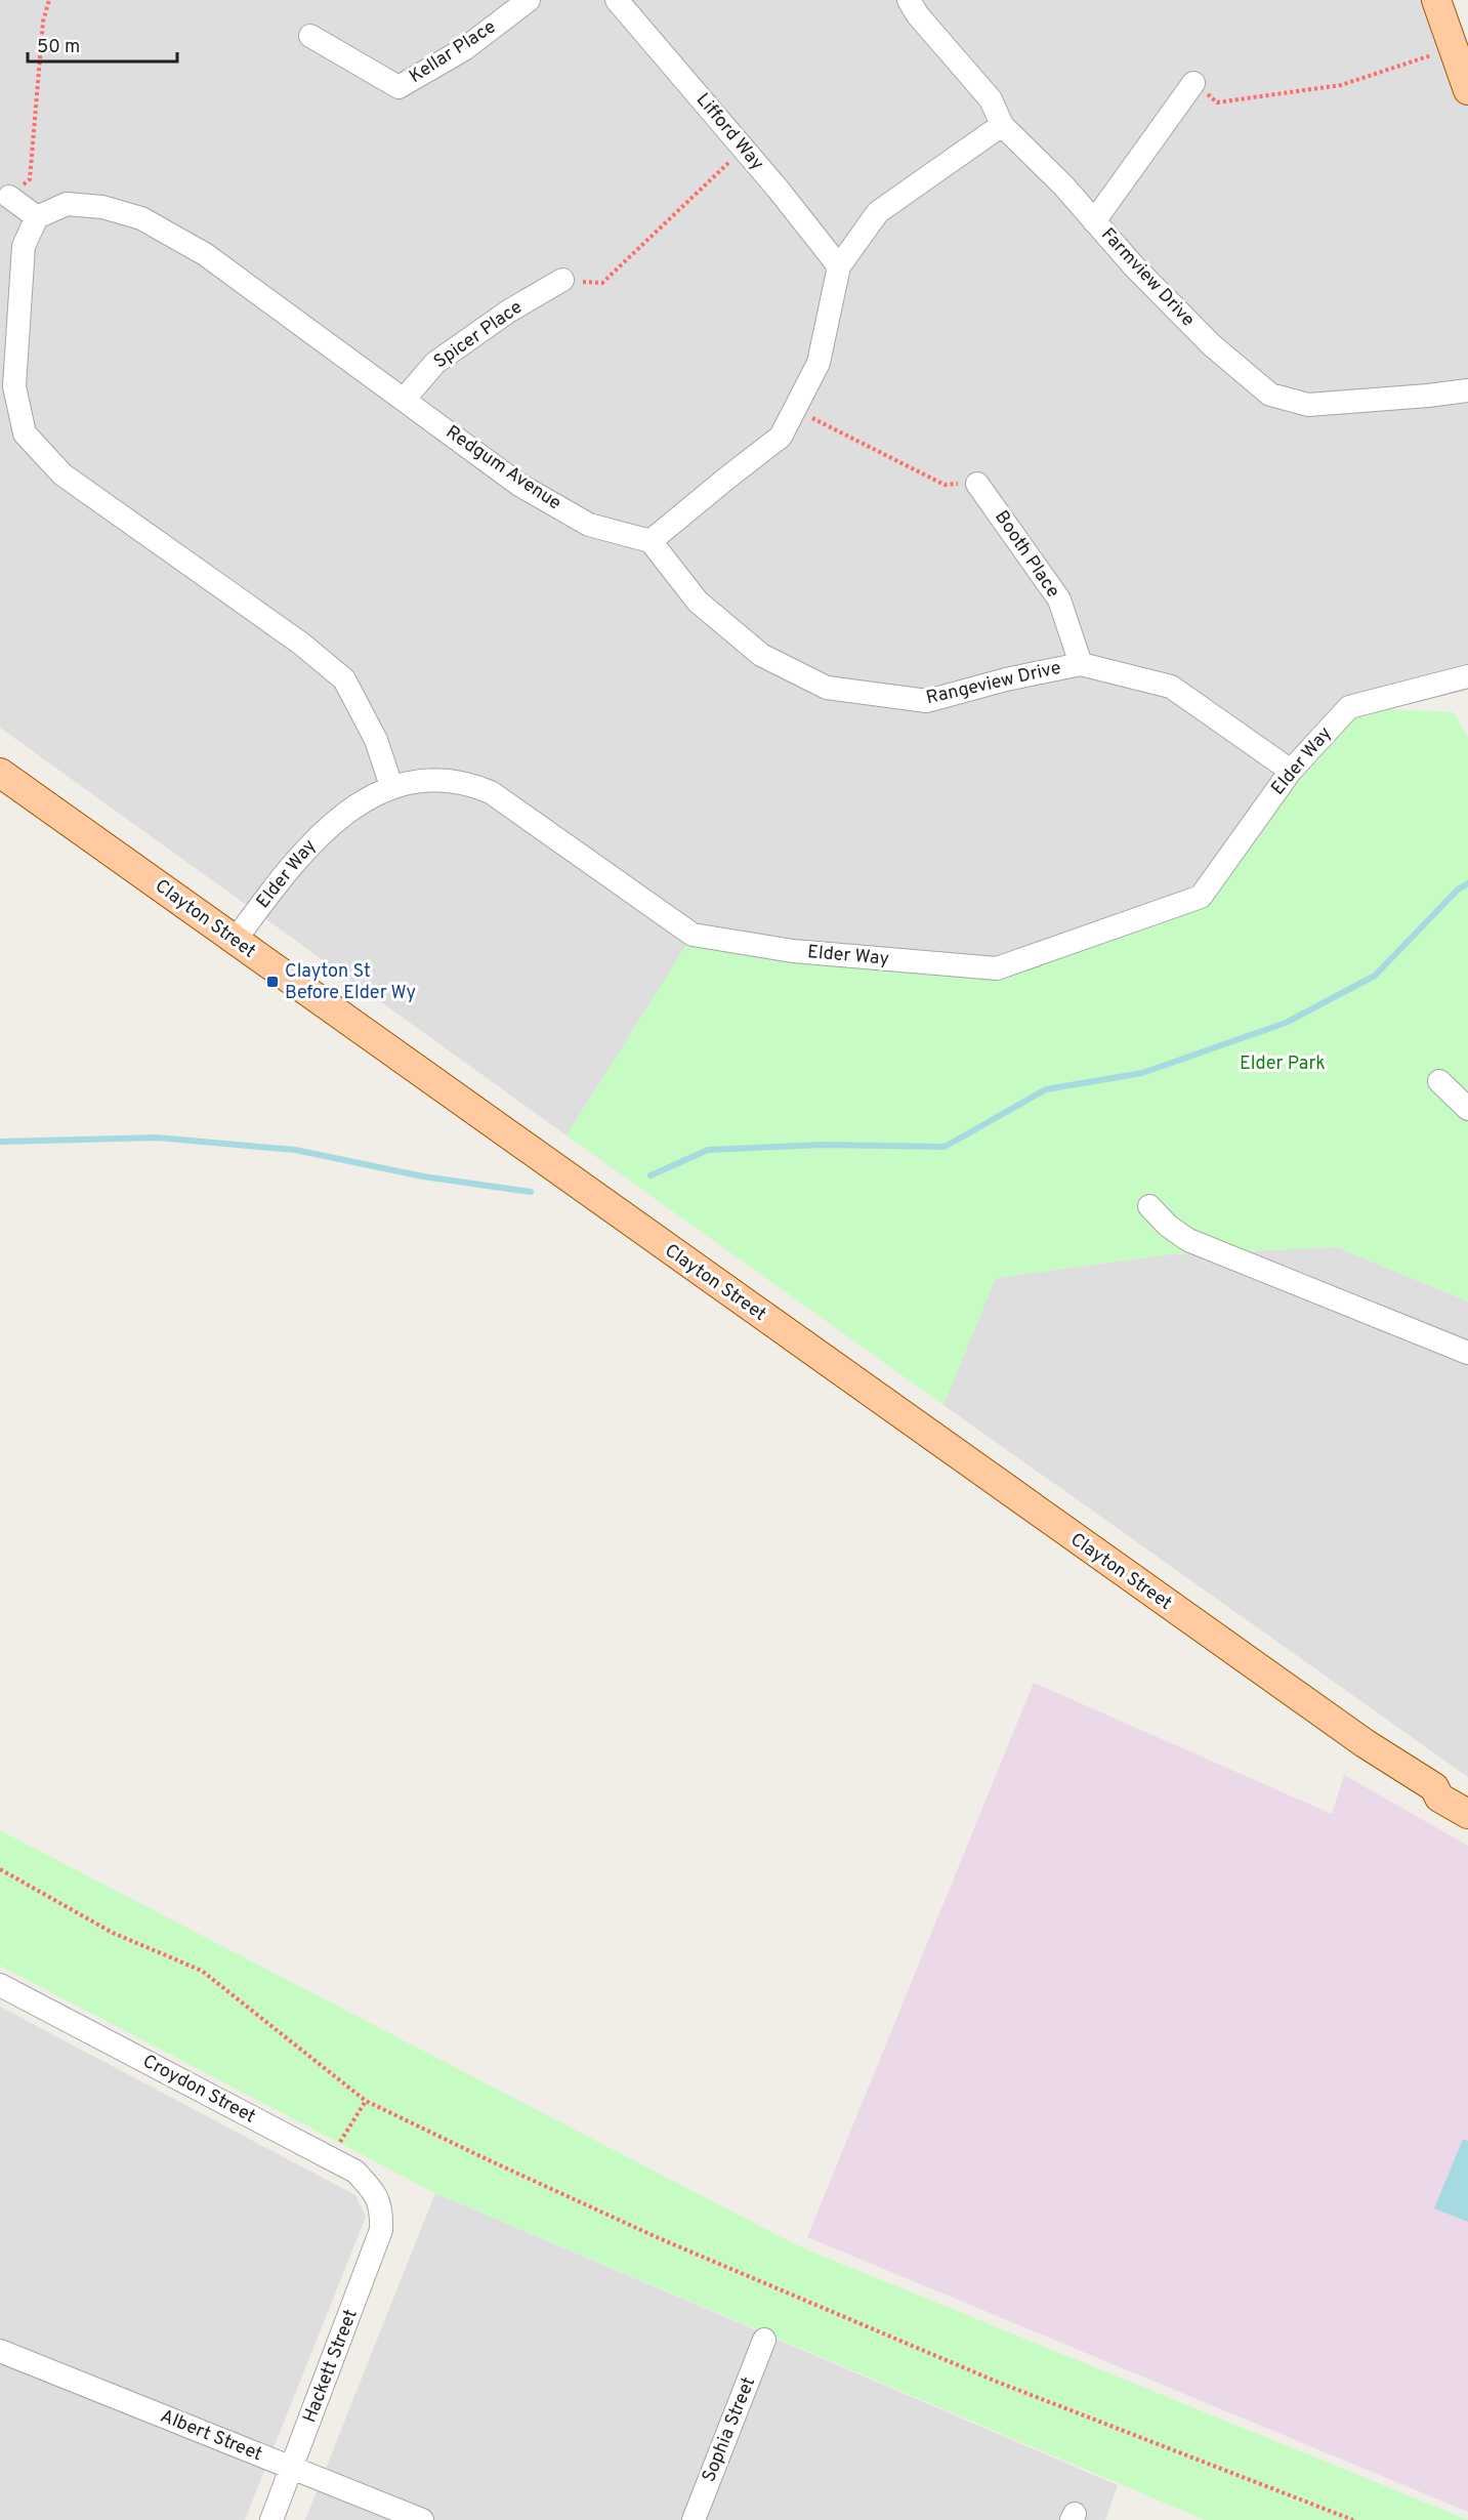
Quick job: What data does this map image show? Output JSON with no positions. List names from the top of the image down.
{
  "streets": {
    "main road": ["Clayton Street"],
    "street": [
      "Kellar Place",
      "Lifford Way",
      "Farmview Drive",
      "Spicer Place",
      "Redgum Avenue",
      "Booth Place",
      "Rangeview Drive",
      "Elder Way",
      "Croydon Street",
      "Hackett Street",
      "Sophia Street",
      "Albert Street"
    ]
  },
  "crossings": [
    ["Spicer Place", "Redgum Avenue"],
    ["Redgum Avenue", "Rangeview Drive"],
    ["Booth Place", "Rangeview Drive"],
    ["Rangeview Drive", "Elder Way"],
    ["Elder Way", "Clayton Street"],
    ["Croydon Street", "Hackett Street"],
    ["Hackett Street", "Albert Street"]
  ],
  "parks": ["Elder Park"],
  "places": {
    "transit": ["Clayton St Before Elder Wy"]
  },
  "scale_bar": "50 m"
}
